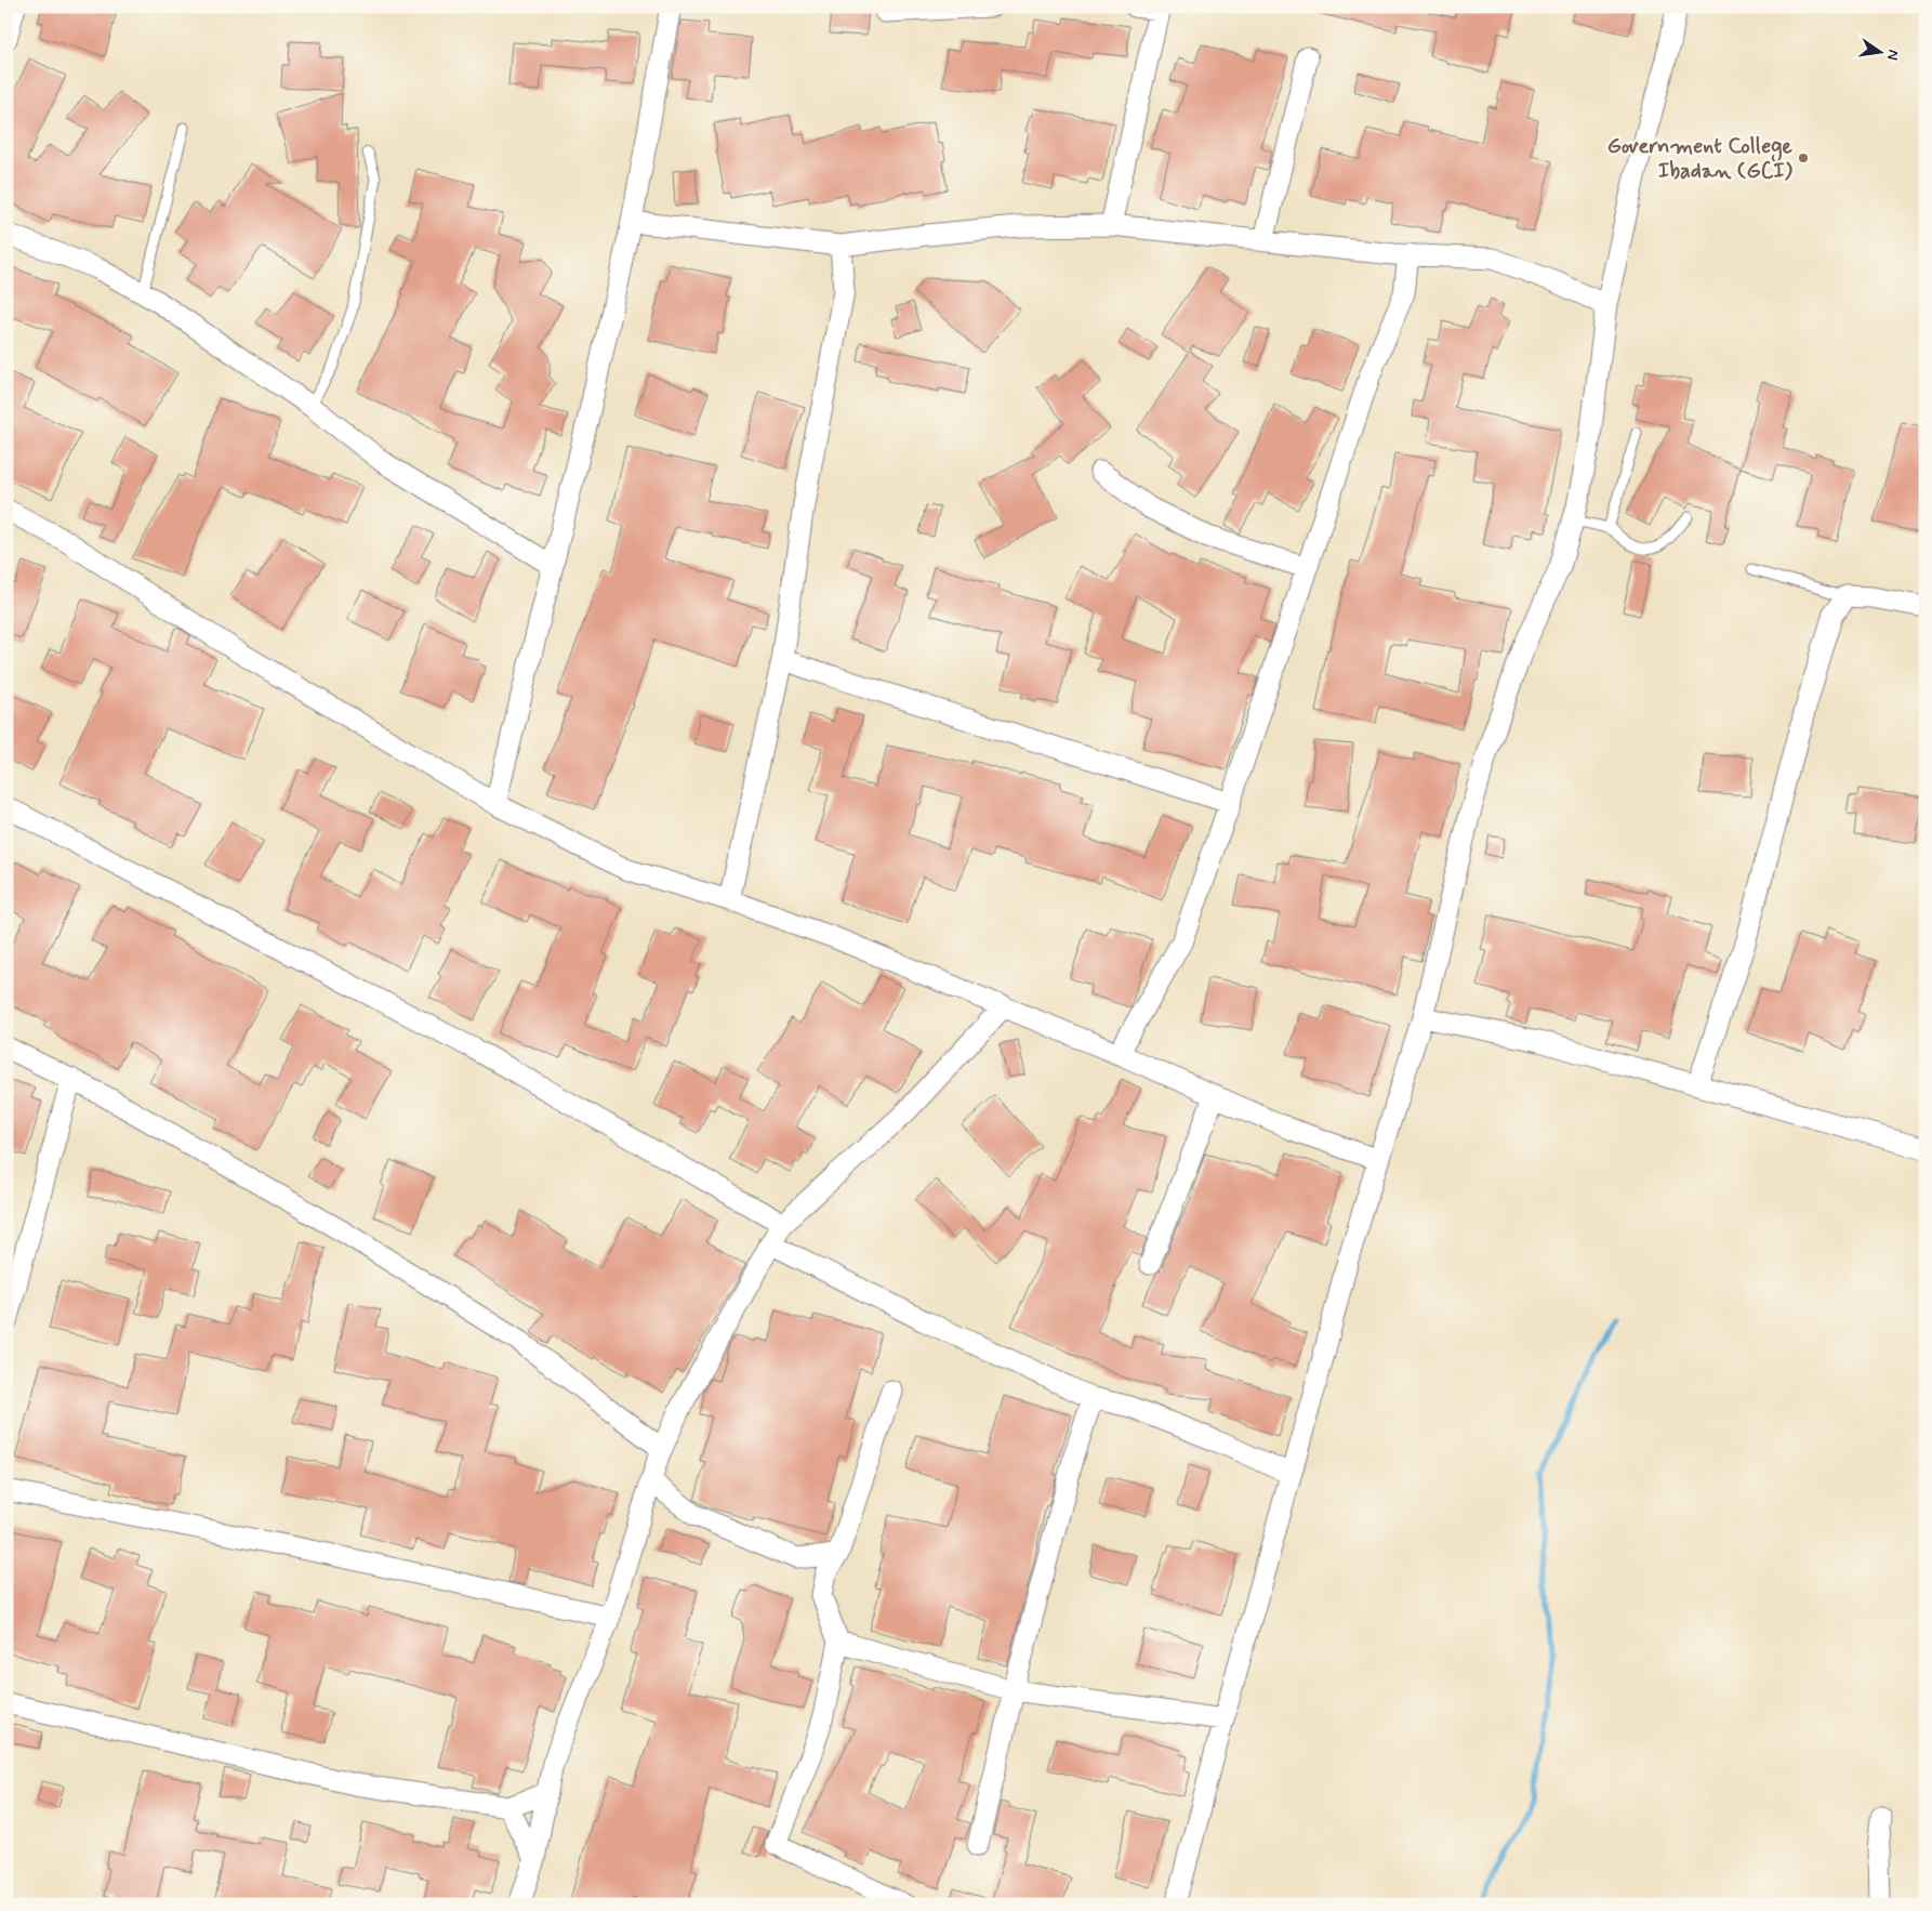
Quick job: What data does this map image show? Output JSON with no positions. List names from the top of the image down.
{
  "places": ["Government College Ibadan (GCI)"],
  "north": "right"
}
